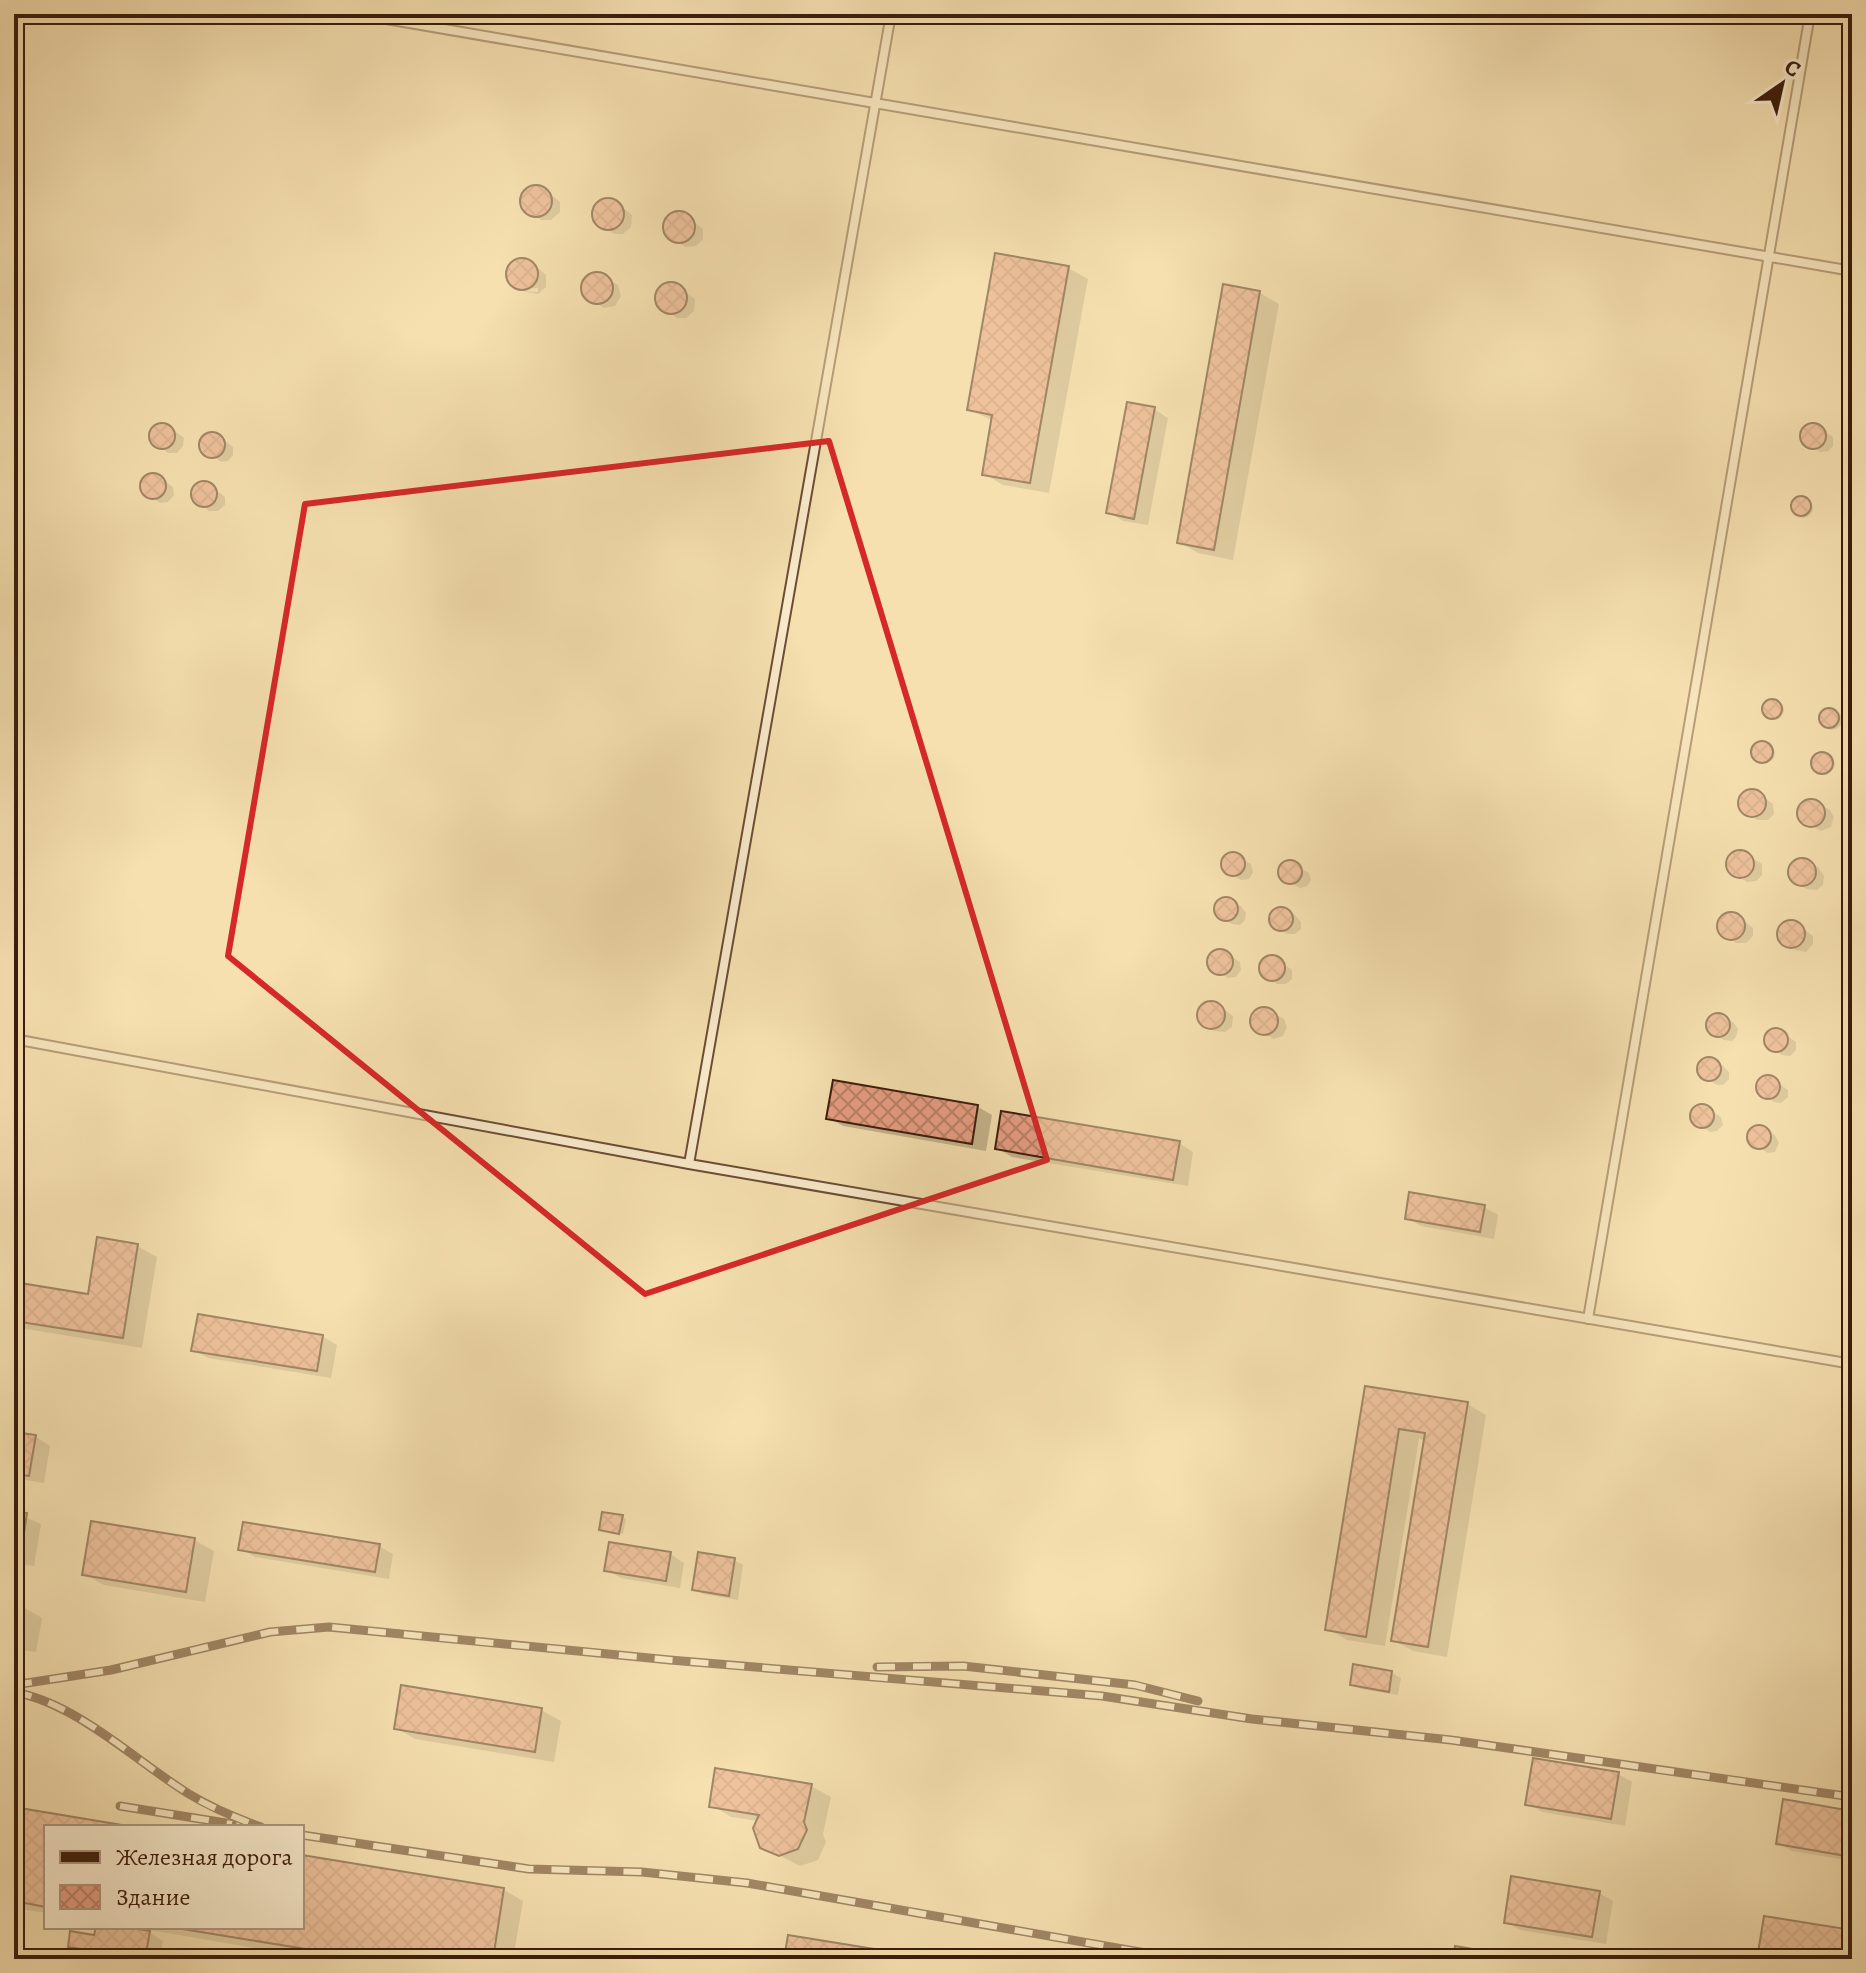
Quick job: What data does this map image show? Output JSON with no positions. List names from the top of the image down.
{
  "legend": ["Железная дорога", "Здание"],
  "north": "top right"
}
